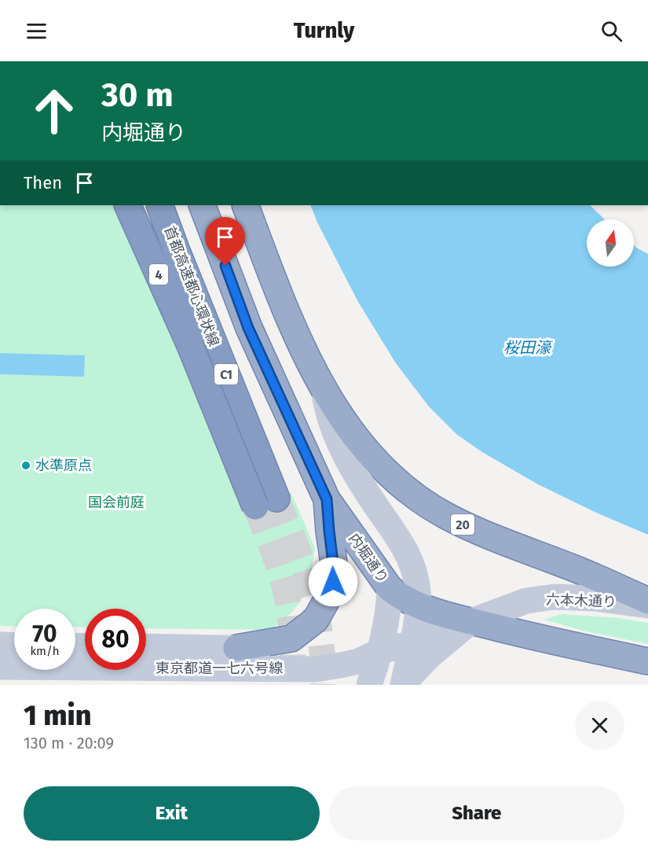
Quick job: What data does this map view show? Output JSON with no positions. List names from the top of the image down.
{
  "streets": {
    "highway": [
      "4",
      "首都高速都心環状線",
      "C1",
      "20",
      "内堀通り"
    ],
    "main road": ["六本木通り", "東京都道一七六号線"]
  },
  "crossings": [
    ["4", "首都高速都心環状線"],
    ["内堀通り", "六本木通り"],
    ["内堀通り", "東京都道一七六号線"],
    ["六本木通り", "東京都道一七六号線"]
  ],
  "water": ["桜田濠"],
  "parks": ["国会前庭"],
  "places": ["水準原点"],
  "north": "top",
  "page": {
    "header": "Turnly",
    "turn": ["30 m", "内堀通り"],
    "then": "Then",
    "speed": "70 km/h",
    "limit": "80",
    "heading": ["1 min", "130 m · 20:09"],
    "buttons": ["Exit", "Share"]
  }
}
